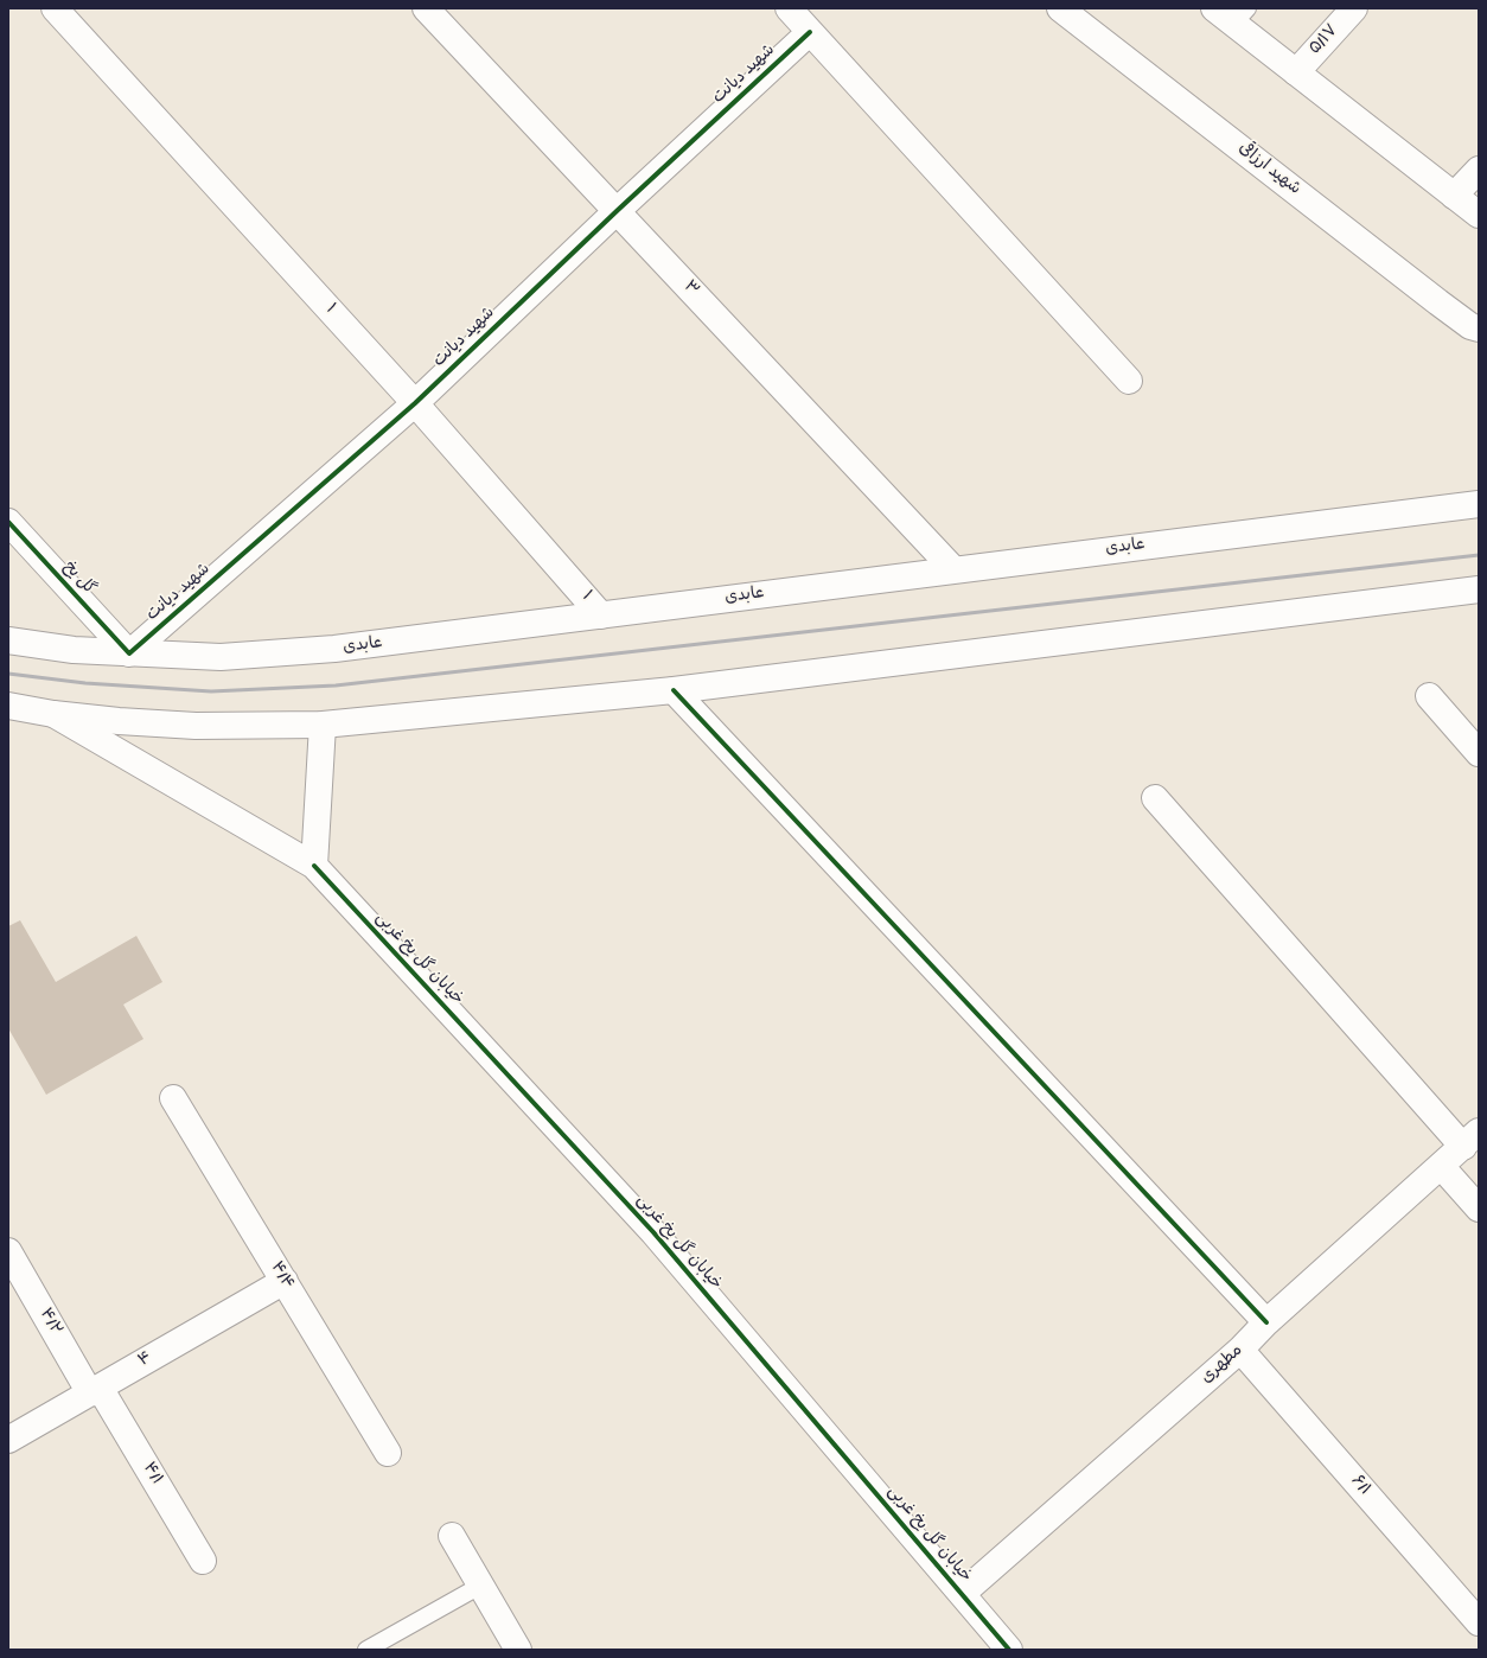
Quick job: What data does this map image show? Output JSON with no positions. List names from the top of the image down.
{
  "streets": {
    "street": [
      "۵/۱۷",
      "شهید دیانت",
      "شهید ارزاقی",
      "۳",
      "۱",
      "عابدی",
      "گل یخ",
      "خیابان گل یخ غربی",
      "۴/۴",
      "۴/۲",
      "۴",
      "مطهری",
      "۴/۱",
      "۶/۱"
    ]
  },
  "crossings": [
    ["شهید دیانت", "۳"],
    ["شهید دیانت", "۱"],
    ["شهید دیانت", "عابدی"],
    ["شهید دیانت", "گل یخ"],
    ["۳", "عابدی"],
    ["۱", "عابدی"],
    ["عابدی", "گل یخ"],
    ["خیابان گل یخ غربی", "مطهری"],
    ["۴/۴", "۴"],
    ["۴/۲", "۴"],
    ["۴/۲", "۴/۱"],
    ["۴", "۴/۱"],
    ["مطهری", "۶/۱"]
  ]
}
